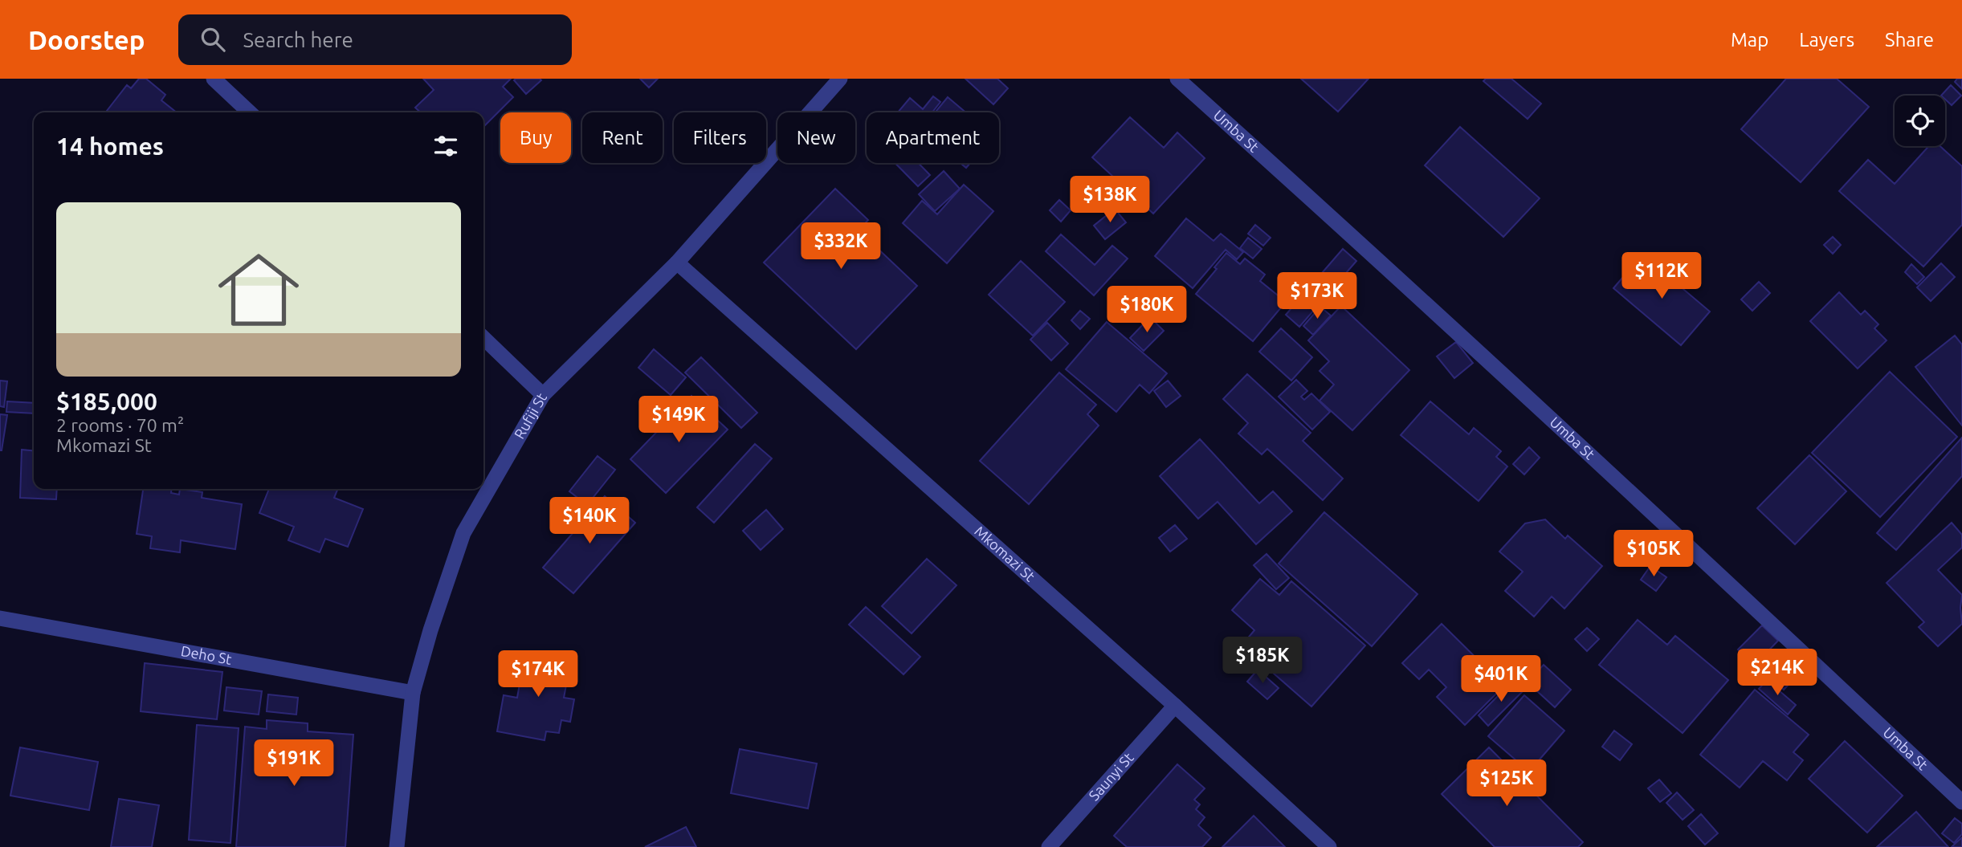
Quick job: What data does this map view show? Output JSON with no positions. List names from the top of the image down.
{
  "streets": {
    "street": [
      "Umba St",
      "Rufiji St",
      "Mkomazi St",
      "Deho St",
      "Saunyi St"
    ]
  },
  "crossings": [
    ["Rufiji St", "Mkomazi St"],
    ["Rufiji St", "Deho St"],
    ["Mkomazi St", "Saunyi St"]
  ],
  "page": {
    "header": "Doorstep",
    "search": "Search here",
    "nav": ["Map", "Layers", "Share"],
    "chip": [
      "Buy",
      "Rent",
      "Filters",
      "New",
      "Apartment"
    ],
    "heading": "14 homes",
    "price": [
      "$138K",
      "$332K",
      "$112K",
      "$173K",
      "$180K",
      "$149K",
      "$140K",
      "$105K",
      "$185K",
      "$214K",
      "$174K",
      "$401K",
      "$191K",
      "$125K"
    ],
    "list": [
      {
        "name": "$185,000",
        "note": "2 rooms · 70 m² · Mkomazi St"
      }
    ]
  }
}
